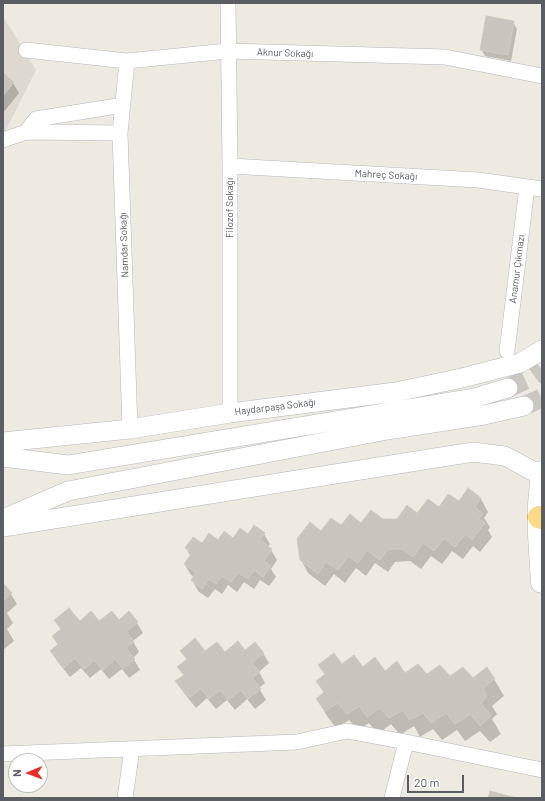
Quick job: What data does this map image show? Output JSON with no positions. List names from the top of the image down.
{
  "streets": {
    "street": [
      "Aknur Sokağı",
      "Mahreç Sokağı",
      "Filozof Sokağı",
      "Namdar Sokağı",
      "Anamur Çıkmazı",
      "Haydarpaşa Sokağı"
    ]
  },
  "crossings": [
    ["Aknur Sokağı", "Filozof Sokağı"],
    ["Aknur Sokağı", "Namdar Sokağı"],
    ["Mahreç Sokağı", "Filozof Sokağı"],
    ["Mahreç Sokağı", "Anamur Çıkmazı"],
    ["Filozof Sokağı", "Haydarpaşa Sokağı"],
    ["Namdar Sokağı", "Haydarpaşa Sokağı"]
  ],
  "scale_bar": "20 m",
  "north": "left"
}
